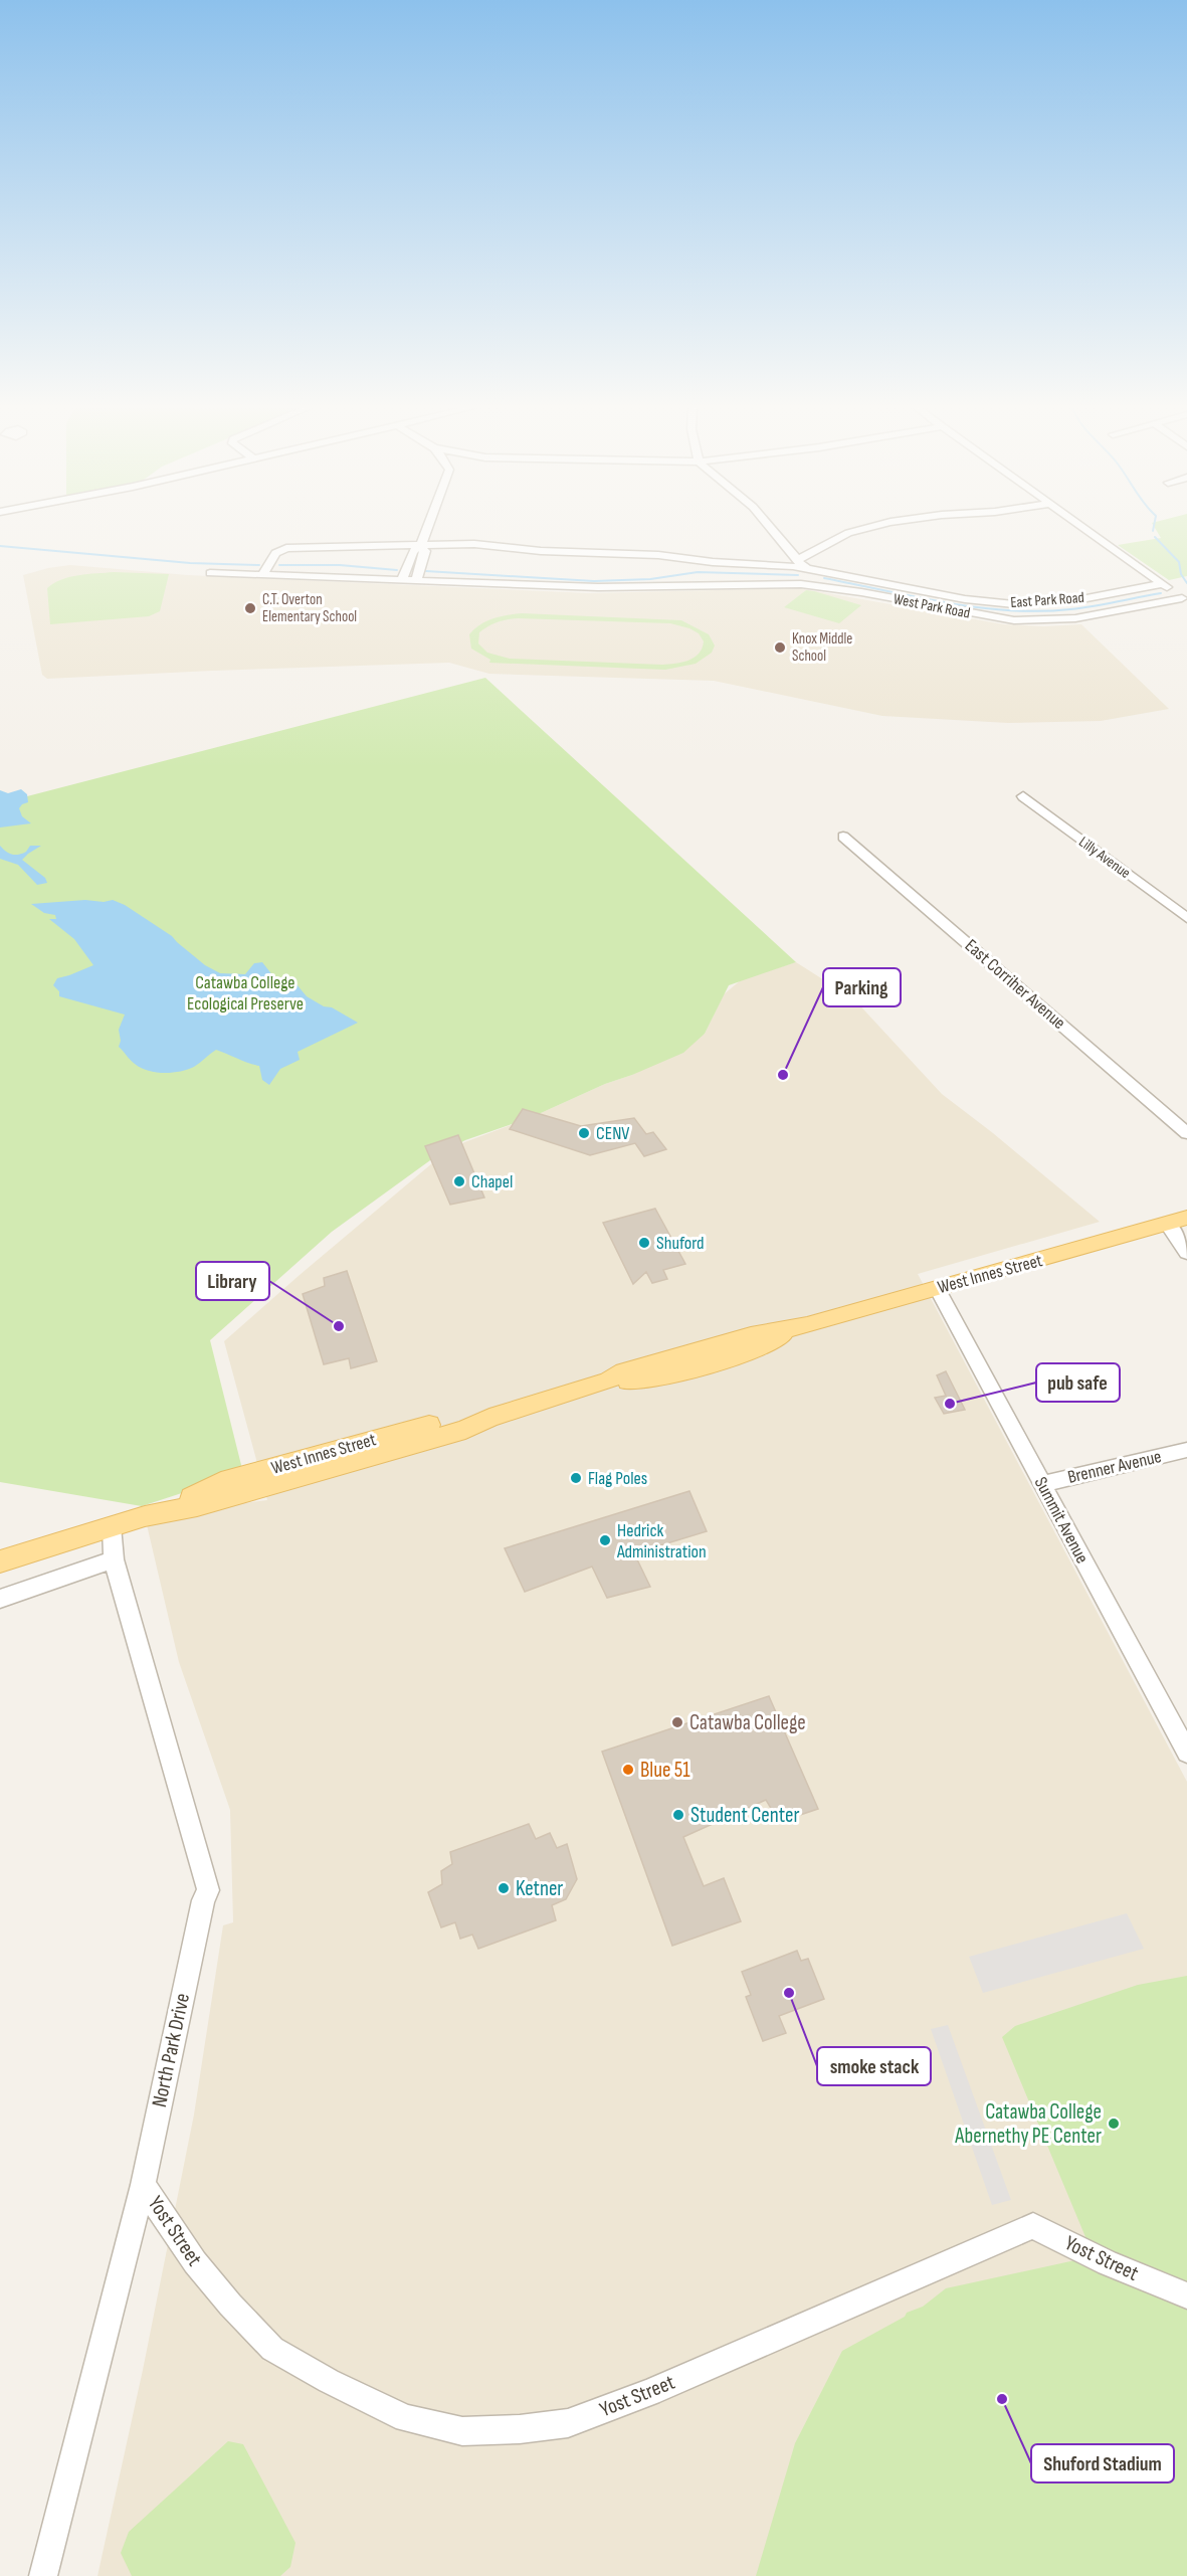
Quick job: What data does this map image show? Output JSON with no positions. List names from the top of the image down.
{
  "streets": {
    "main road": ["West Innes Street"],
    "street": [
      "East Park Road",
      "West Park Road",
      "Lilly Avenue",
      "East Corriher Avenue",
      "Brenner Avenue",
      "Summit Avenue",
      "North Park Drive",
      "Yost Street"
    ]
  },
  "crossings": [
    ["East Park Road", "West Park Road"],
    ["West Innes Street", "Summit Avenue"],
    ["West Innes Street", "North Park Drive"],
    ["Brenner Avenue", "Summit Avenue"],
    ["North Park Drive", "Yost Street"]
  ],
  "parks": ["Catawba College Ecological Preserve"],
  "places": [
    "C.T. Overton Elementary School",
    "Knox Middle School",
    "Parking",
    "CENV",
    "Chapel",
    "Shuford",
    "Library",
    "pub safe",
    "Flag Poles",
    "Hedrick Administration",
    "Catawba College",
    "Blue 51",
    "Student Center",
    "Ketner",
    "smoke stack",
    "Catawba College Abernethy PE Center",
    "Shuford Stadium"
  ]
}
